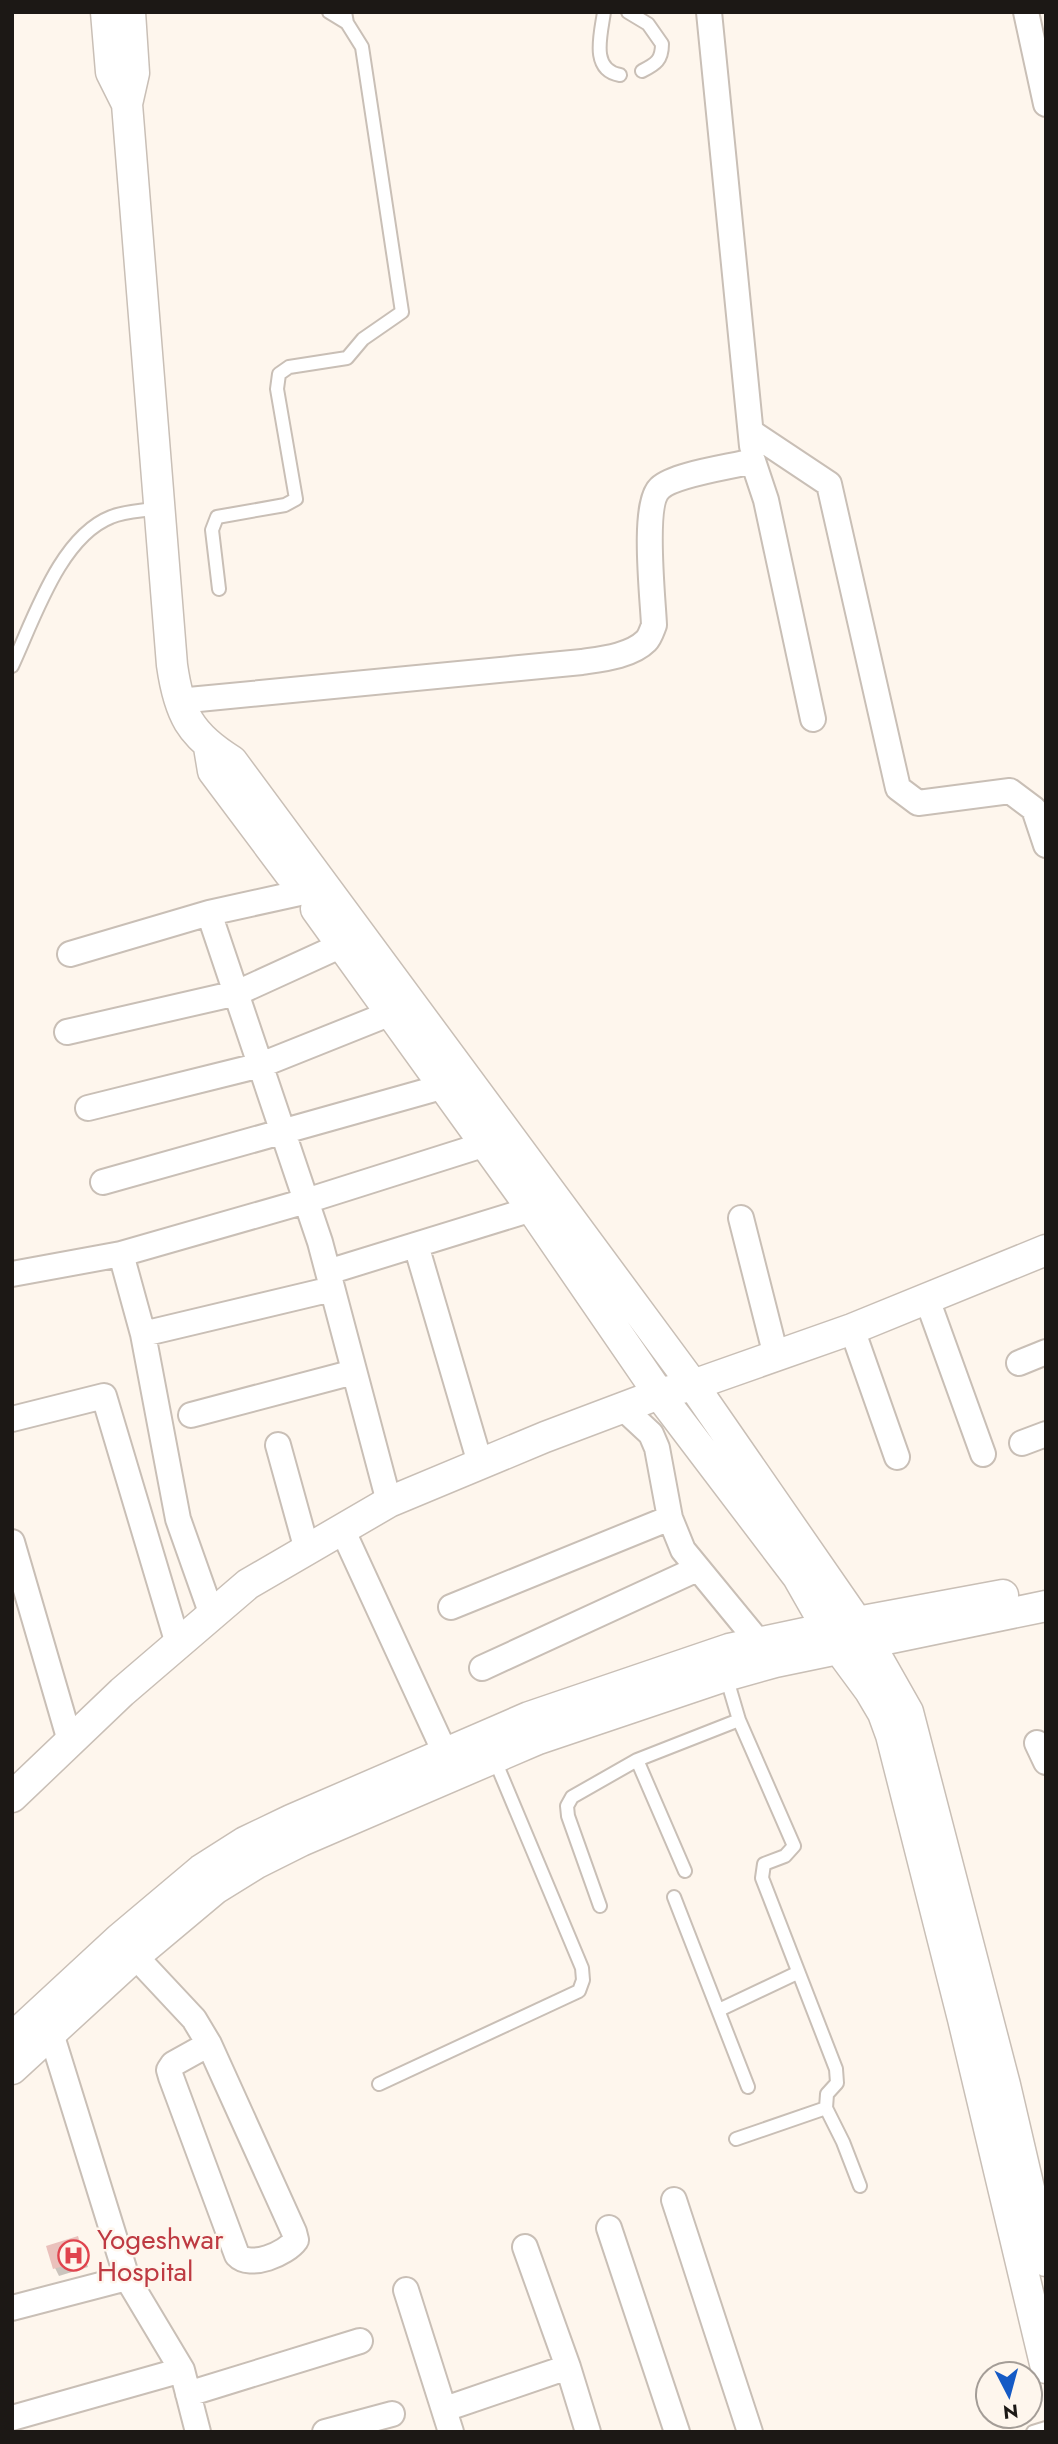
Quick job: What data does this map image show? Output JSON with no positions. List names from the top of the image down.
{
  "places": {
    "hospital": ["Yogeshwar Hospital"]
  },
  "north": "bottom"
}
